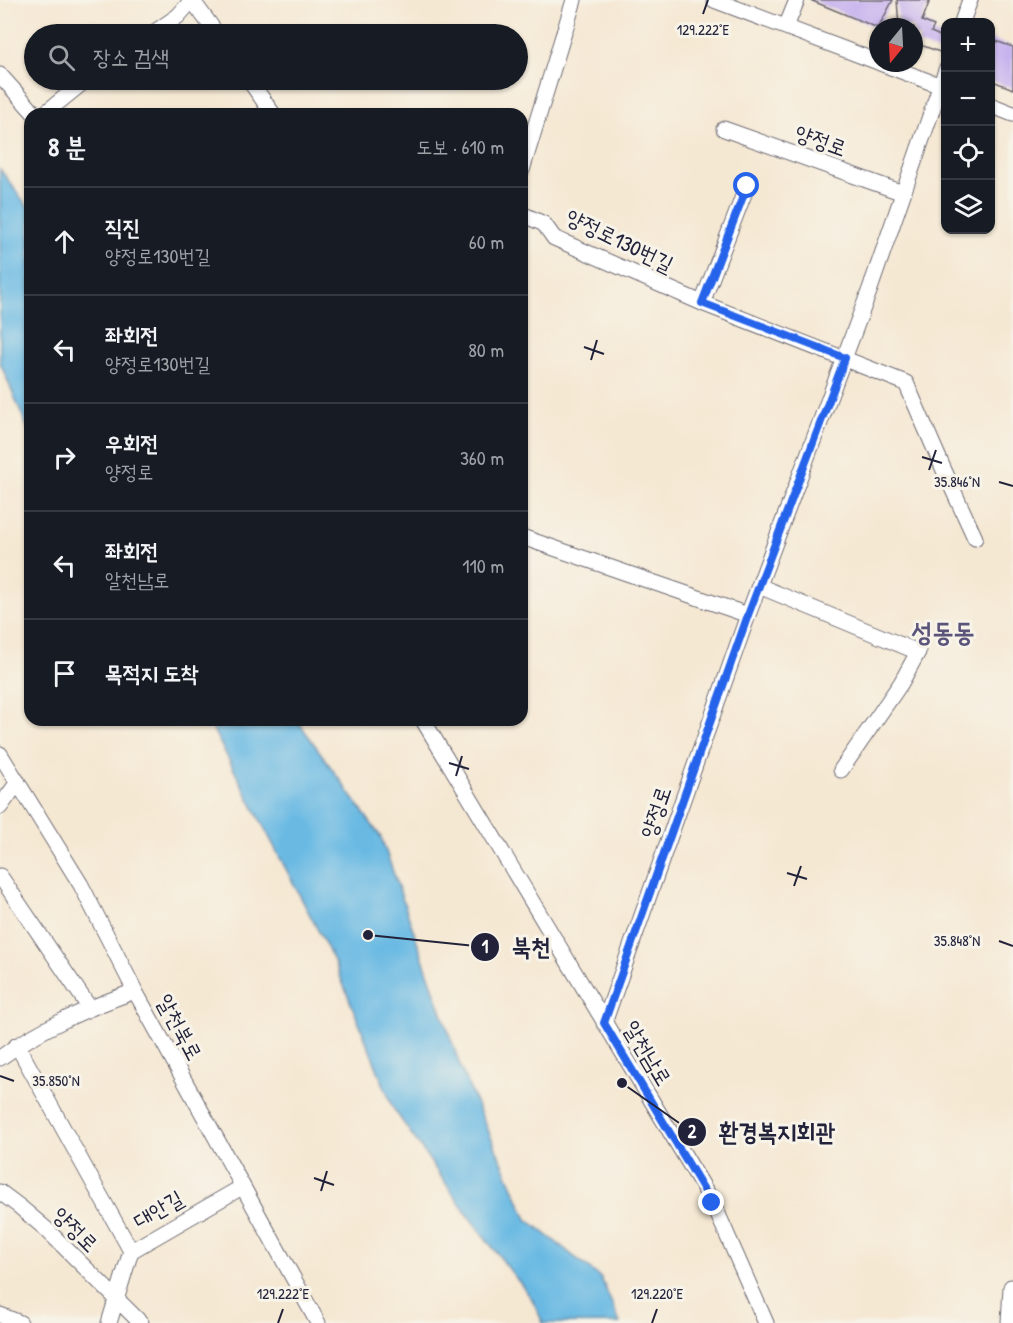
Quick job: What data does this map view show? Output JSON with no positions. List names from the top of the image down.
{
  "streets": {
    "street": [
      "양정로",
      "양정로130번길",
      "알천북로",
      "알천남로",
      "대안길"
    ]
  },
  "crossings": [
    ["양정로", "양정로130번길"],
    ["양정로", "알천남로"],
    ["양정로", "대안길"],
    ["알천북로", "대안길"]
  ],
  "districts": ["성동동"],
  "places": ["북천", "환경복지회관"],
  "north": "bottom",
  "page": {
    "map_buttons": ["+", "−"],
    "search": "장소 검색",
    "heading": ["8 분", "도보 · 610 m"],
    "list": [
      ["직진", "양정로130번길", "60 m"],
      ["좌회전", "양정로130번길", "80 m"],
      ["우회전", "양정로", "360 m"],
      ["좌회전", "알천남로", "110 m"],
      "목적지 도착"
    ]
  },
  "coordinates": [
    "129.222°E",
    "35.846°N",
    "35.848°N",
    "35.850°N",
    "129.220°E"
  ]
}
